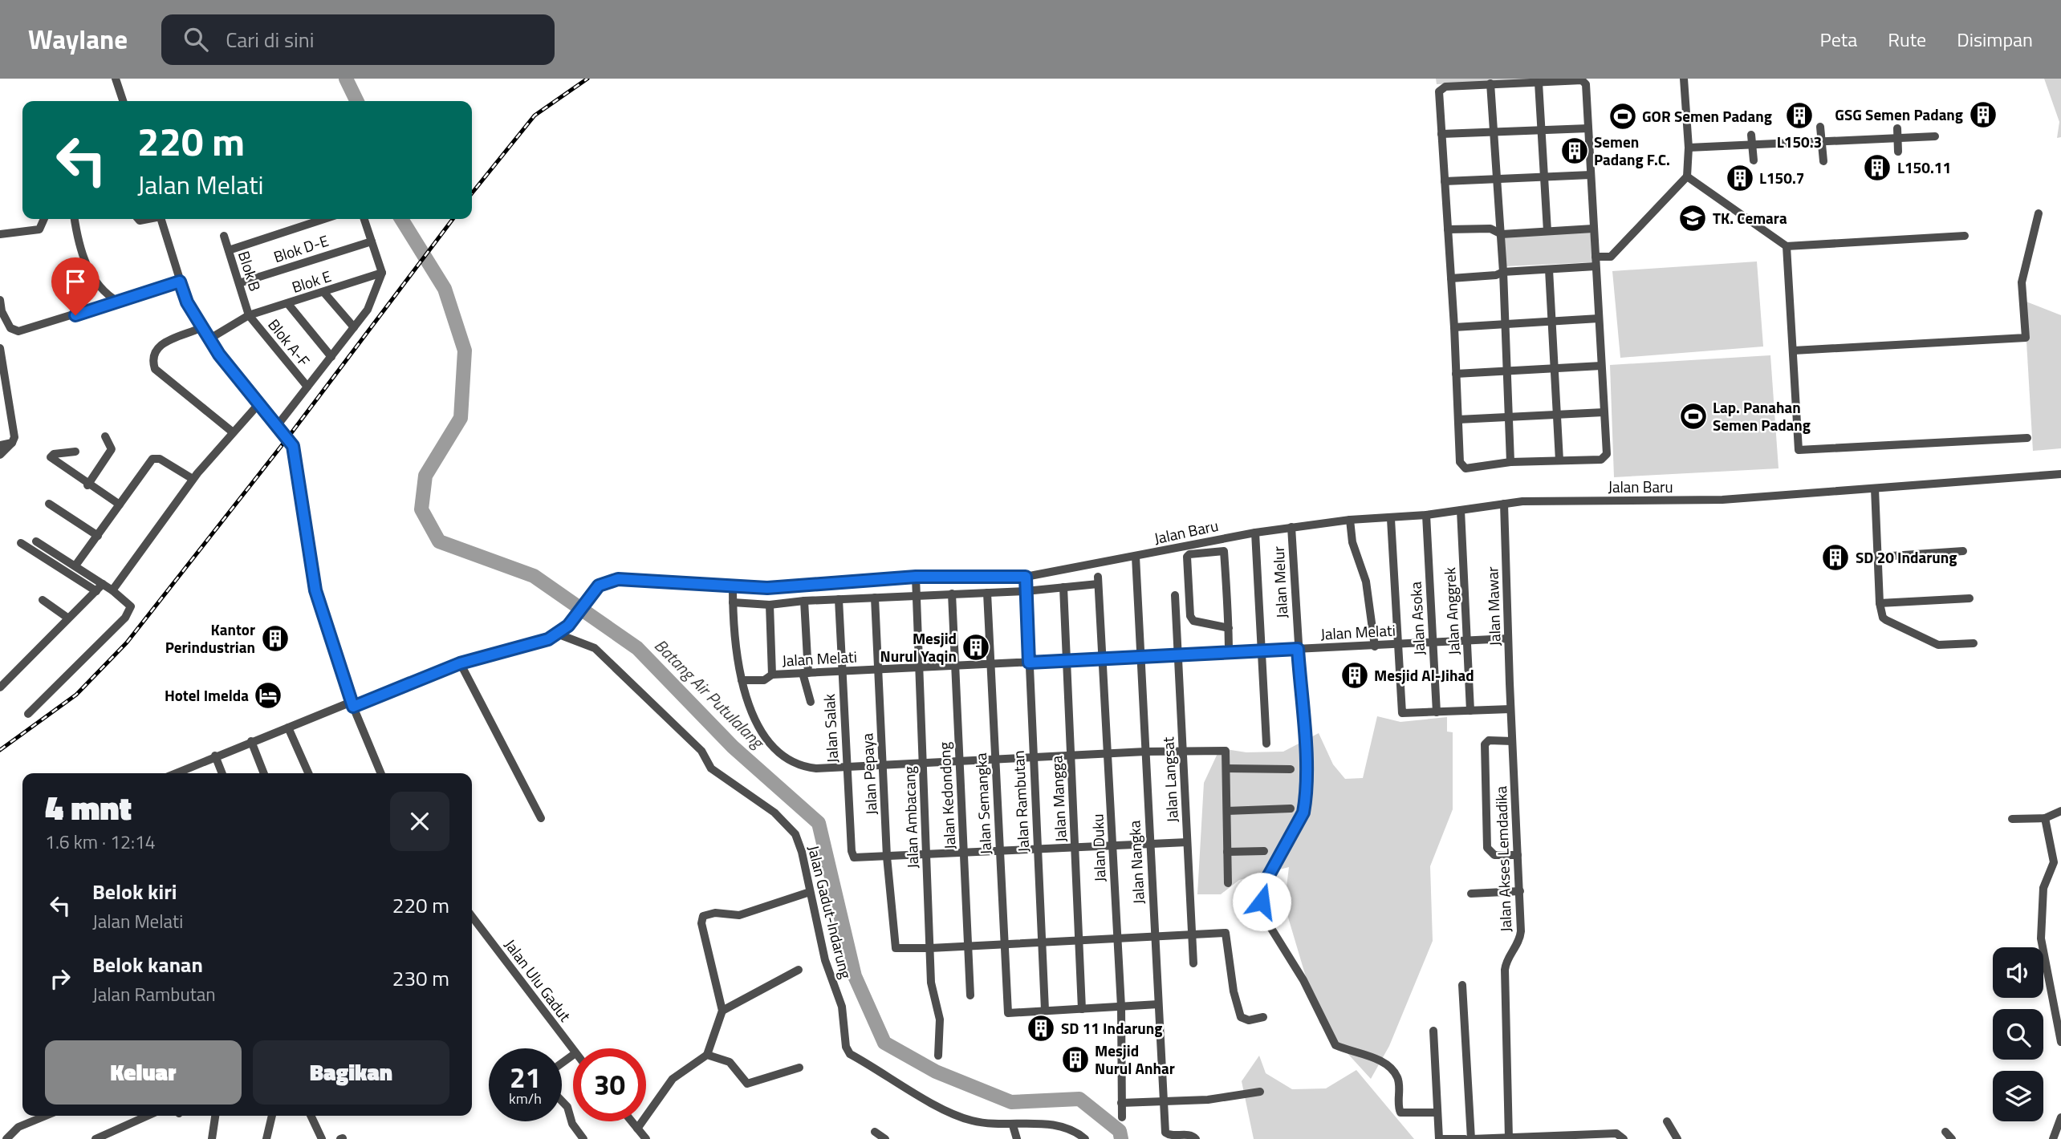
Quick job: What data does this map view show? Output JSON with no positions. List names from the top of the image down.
{
  "streets": {
    "street": [
      "Blok D-E",
      "Blok B",
      "Blok E",
      "Blok A-F",
      "Jalan Baru",
      "Jalan Melur",
      "Jalan Mawar",
      "Jalan Anggrek",
      "Jalan Asoka",
      "Jalan Melati",
      "Jalan Salak",
      "Jalan Pepaya",
      "Jalan Langsat",
      "Jalan Kedondong",
      "Jalan Mangga",
      "Jalan Rambutan",
      "Jalan Semangka",
      "Jalan Ambacang",
      "Jalan Duku",
      "Jalan Akses Lemdadika",
      "Jalan Nangka",
      "Jalan Gadut-Indarung",
      "Jalan Ulu Gadut"
    ]
  },
  "crossings": [
    ["Blok D-E", "Blok B"],
    ["Blok B", "Blok E"],
    ["Blok B", "Blok A-F"],
    ["Blok E", "Blok A-F"],
    ["Jalan Baru", "Jalan Melur"],
    ["Jalan Baru", "Jalan Mawar"],
    ["Jalan Baru", "Jalan Anggrek"],
    ["Jalan Baru", "Jalan Asoka"],
    ["Jalan Baru", "Jalan Rambutan"],
    ["Jalan Baru", "Jalan Ambacang"],
    ["Jalan Baru", "Jalan Nangka"],
    ["Jalan Baru", "Jalan Gadut-Indarung"],
    ["Jalan Melur", "Jalan Melati"],
    ["Jalan Mawar", "Jalan Melati"],
    ["Jalan Mawar", "Jalan Akses Lemdadika"],
    ["Jalan Anggrek", "Jalan Melati"],
    ["Jalan Asoka", "Jalan Melati"],
    ["Jalan Melati", "Jalan Salak"],
    ["Jalan Melati", "Jalan Pepaya"],
    ["Jalan Melati", "Jalan Langsat"],
    ["Jalan Melati", "Jalan Kedondong"],
    ["Jalan Melati", "Jalan Mangga"],
    ["Jalan Melati", "Jalan Rambutan"],
    ["Jalan Melati", "Jalan Semangka"],
    ["Jalan Melati", "Jalan Ambacang"],
    ["Jalan Melati", "Jalan Duku"],
    ["Jalan Melati", "Jalan Nangka"],
    ["Jalan Salak", "Jalan Pepaya"],
    ["Jalan Pepaya", "Jalan Ambacang"],
    ["Jalan Mangga", "Jalan Duku"],
    ["Jalan Rambutan", "Jalan Semangka"]
  ],
  "water": ["Batang Air Putulalang"],
  "places": {
    "building": [
      "GSG Semen Padang",
      "L150.3",
      "Semen Padang F.C.",
      "L150.11",
      "L150.7",
      "SD 20 Indarung",
      "Kantor Perindustrian",
      "Mesjid Nurul Yaqin",
      "Mesjid Al-Jihad",
      "SD 11 Indarung",
      "Mesjid Nurul Anhar"
    ],
    "sports": ["GOR Semen Padang", "Lap. Panahan Semen Padang"],
    "school or university": ["TK. Cemara"],
    "hotel": ["Hotel Imelda"]
  },
  "page": {
    "header": "Waylane",
    "search": "Cari di sini",
    "nav": ["Peta", "Rute", "Disimpan"],
    "turn": ["220 m", "Jalan Melati"],
    "heading": ["4 mnt", "1.6 km · 12:14"],
    "list": [
      {
        "name": "Belok kiri",
        "note": "Jalan Melati",
        "value": "220 m"
      },
      {
        "name": "Belok kanan",
        "note": "Jalan Rambutan",
        "value": "230 m"
      }
    ],
    "buttons": ["Keluar", "Bagikan"],
    "speed": "21 km/h",
    "limit": "30"
  }
}
